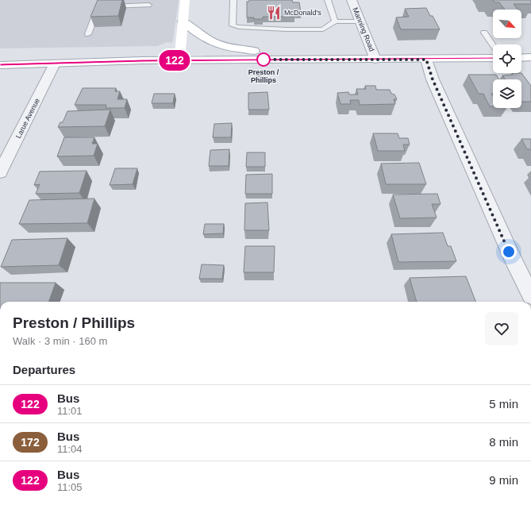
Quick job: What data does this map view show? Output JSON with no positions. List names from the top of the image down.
{
  "streets": {
    "street": ["Manning Road", "Larue Avenue"]
  },
  "places": {
    "restaurant": ["McDonald's"],
    "other": ["Preston / Phillips"]
  },
  "lines": ["bus line 122"],
  "north": "bottom right",
  "page": {
    "on_map": "122",
    "heading": [
      ["Preston / Phillips", "Walk · 3 min · 160 m"],
      "Departures"
    ],
    "list": [
      {
        "mark": "122",
        "name": "Bus",
        "note": "11:01",
        "value": "5 min"
      },
      {
        "mark": "172",
        "name": "Bus",
        "note": "11:04",
        "value": "8 min"
      },
      {
        "mark": "122",
        "name": "Bus",
        "note": "11:05",
        "value": "9 min"
      }
    ]
  }
}
